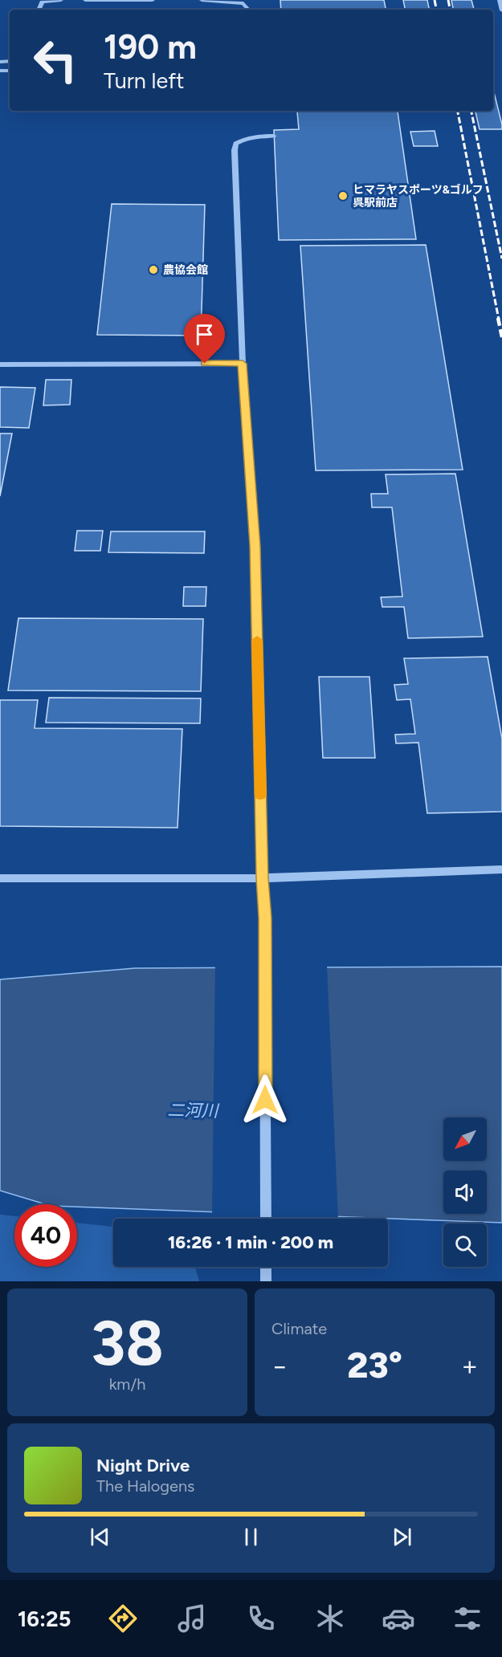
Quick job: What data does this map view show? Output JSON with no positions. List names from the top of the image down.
{
  "water": ["二河川"],
  "places": ["ヒマラヤスポーツ&ゴルフ 呉駅前店", "農協会館"],
  "north": "bottom left",
  "page": {
    "turn": ["190 m", "Turn left"],
    "limit": "40",
    "trip": "16:26 · 1 min · 200 m",
    "tile": [
      ["38", "km/h"],
      "Climate"
    ],
    "heat": ["−", "23°", "+"],
    "song": ["Night Drive", "The Halogens"],
    "tabs": "16:25"
  }
}
